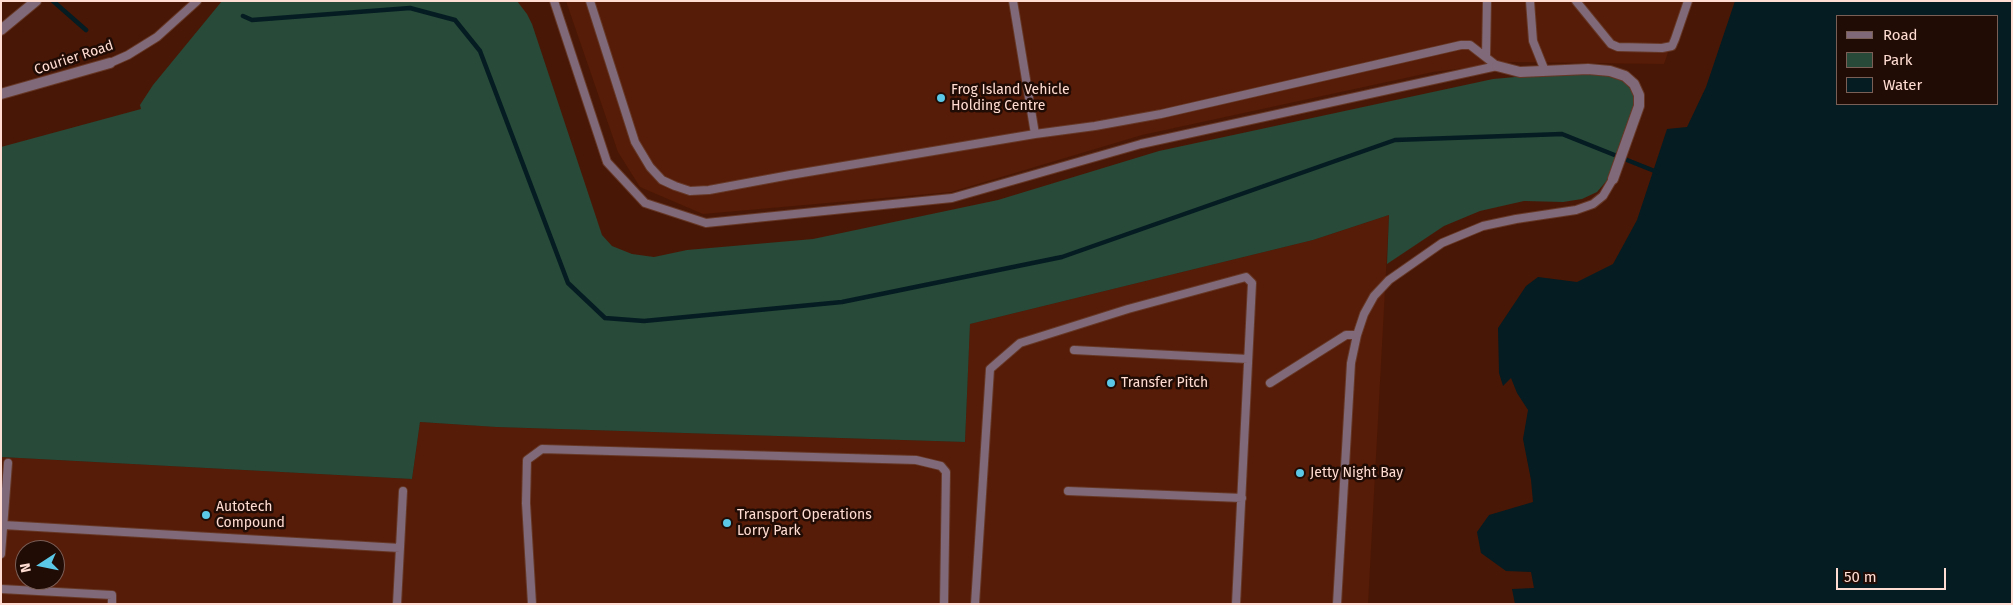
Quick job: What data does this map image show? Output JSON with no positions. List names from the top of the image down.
{
  "streets": {
    "street": ["Courier Road"]
  },
  "places": [
    "Frog Island Vehicle Holding Centre",
    "Transfer Pitch",
    "Jetty Night Bay",
    "Autotech Compound",
    "Transport Operations Lorry Park"
  ],
  "legend": ["Road", "Park", "Water"],
  "scale_bar": "50 m",
  "north": "left"
}
